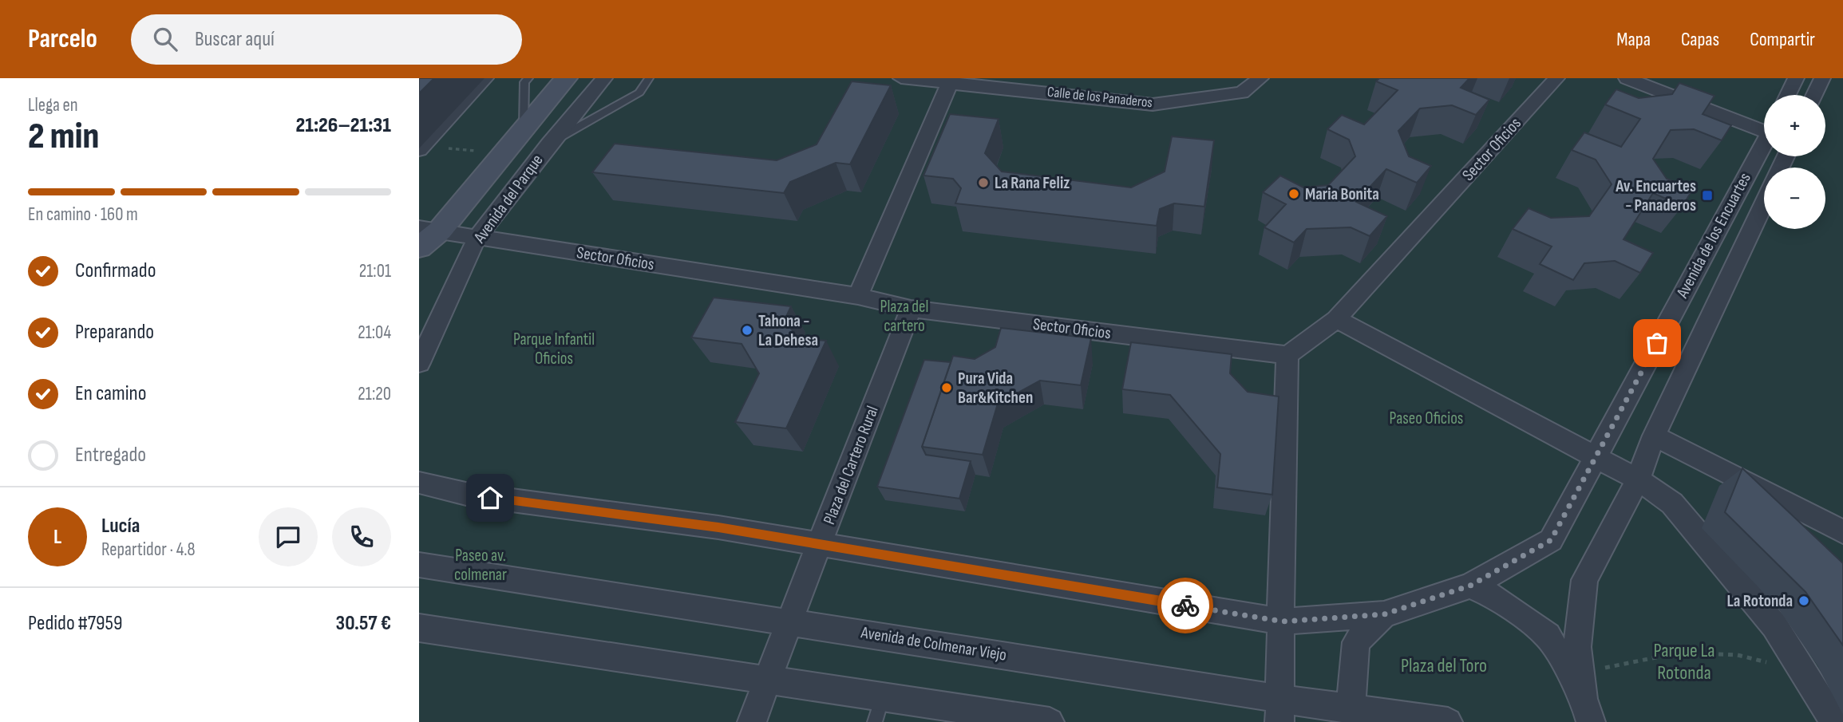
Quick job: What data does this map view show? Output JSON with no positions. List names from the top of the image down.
{
  "streets": {
    "street": [
      "Calle de los Panaderos",
      "Sector Oficios",
      "Avenida del Parque",
      "Avenida de los Encuartes",
      "Plaza del Cartero Rural",
      "Avenida de Colmenar Viejo"
    ]
  },
  "crossings": [
    ["Sector Oficios", "Avenida del Parque"],
    ["Sector Oficios", "Plaza del Cartero Rural"],
    ["Plaza del Cartero Rural", "Avenida de Colmenar Viejo"]
  ],
  "parks": [
    "Plaza del cartero",
    "Parque Infantil Oficios",
    "Paseo Oficios",
    "Paseo av. colmenar",
    "Parque La Rotonda",
    "Plaza del Toro"
  ],
  "places": {
    "other": [
      "La Rana Feliz",
      "Maria Bonita",
      "Tahona - La Dehesa",
      "Pura Vida Bar&Kitchen",
      "La Rotonda"
    ],
    "transit": ["Av. Encuartes - Panaderos"]
  },
  "page": {
    "header": "Parcelo",
    "search": "Buscar aquí",
    "nav": ["Mapa", "Capas", "Compartir"],
    "heading": ["2 min", "Llega en", "21:26–21:31"],
    "panel": [
      "Lucía",
      "Repartidor · 4.8",
      "Pedido #7959",
      "30.57 €"
    ],
    "map_buttons": ["+", "−"],
    "bar": "En camino · 160 m",
    "list": [
      ["Confirmado", "21:01"],
      ["Preparando", "21:04"],
      ["En camino", "21:20"],
      "Entregado"
    ],
    "round": "L"
  }
}
